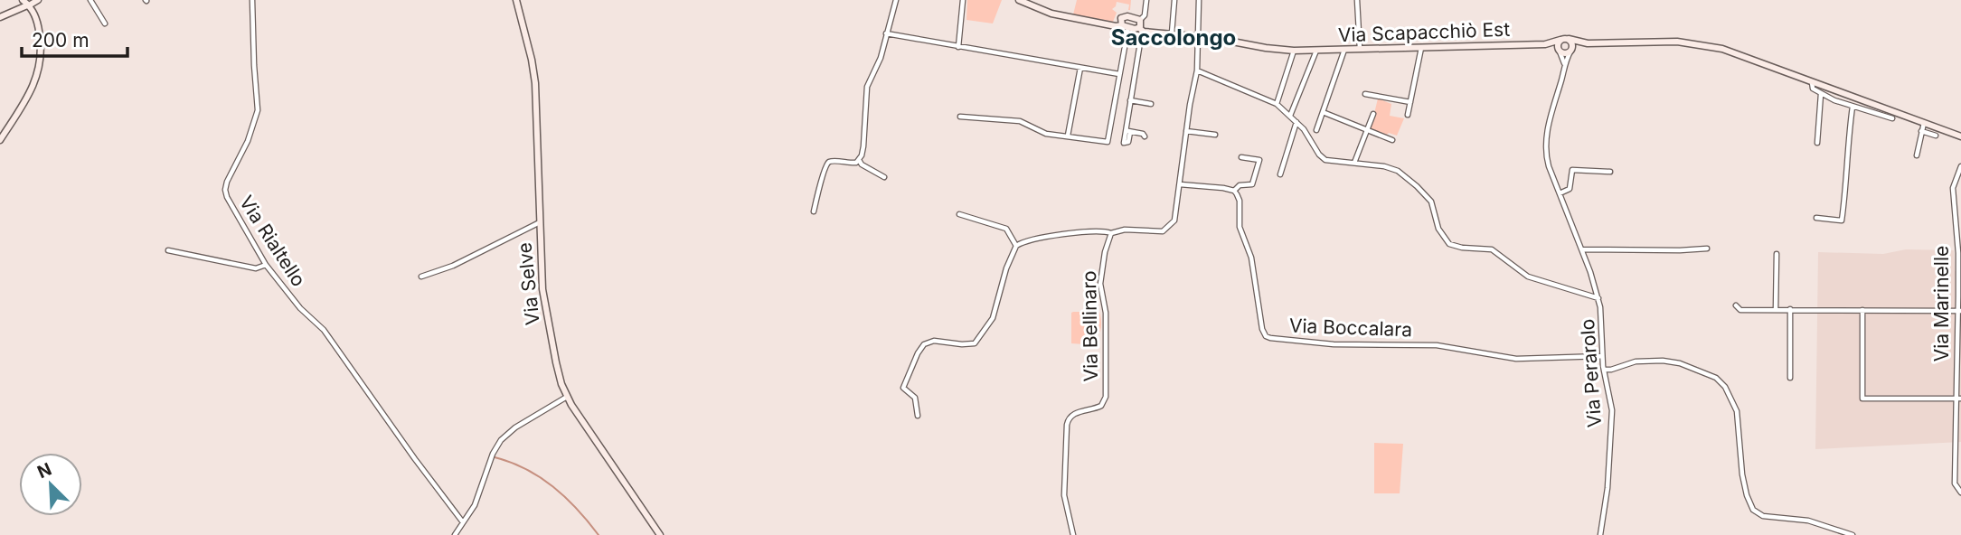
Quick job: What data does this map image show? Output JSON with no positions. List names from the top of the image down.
{
  "streets": {
    "main road": ["Via Scapacchiò Est", "Via Selve"],
    "street": [
      "Via Rialtello",
      "Via Marinelle",
      "Via Bellinaro",
      "Via Boccalara",
      "Via Perarolo"
    ]
  },
  "crossings": [
    ["Via Scapacchiò Est", "Via Perarolo"],
    ["Via Boccalara", "Via Perarolo"]
  ],
  "districts": ["Saccolongo"],
  "scale_bar": "200 m",
  "north": "top left"
}
